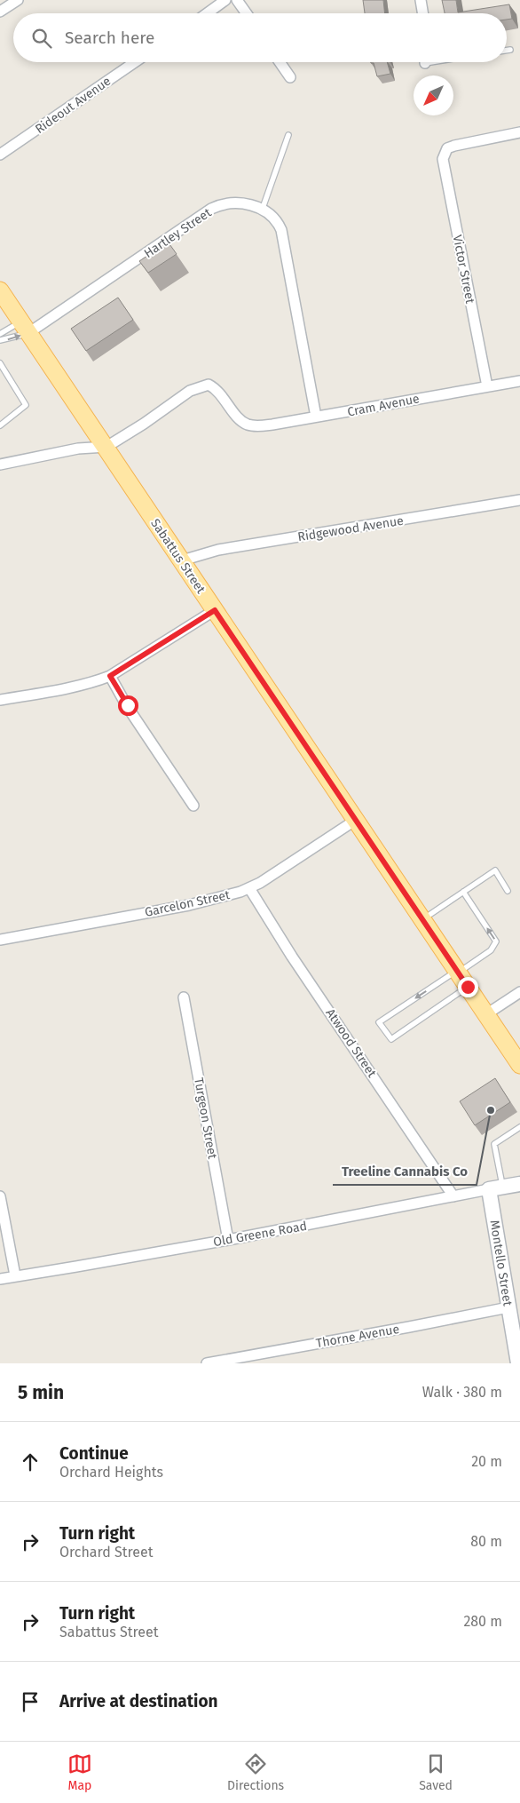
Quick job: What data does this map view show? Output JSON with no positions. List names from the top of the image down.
{
  "streets": {
    "main road": ["Sabattus Street", "Old Greene Road", "Montello Street"],
    "street": [
      "Rideout Avenue",
      "Hartley Street",
      "Victor Street",
      "Cram Avenue",
      "Ridgewood Avenue",
      "Garcelon Street",
      "Atwood Street",
      "Turgeon Street",
      "Thorne Avenue"
    ]
  },
  "crossings": [
    ["Hartley Street", "Cram Avenue"],
    ["Hartley Street", "Sabattus Street"],
    ["Victor Street", "Cram Avenue"],
    ["Cram Avenue", "Sabattus Street"],
    ["Ridgewood Avenue", "Sabattus Street"],
    ["Sabattus Street", "Garcelon Street"],
    ["Garcelon Street", "Atwood Street"],
    ["Atwood Street", "Old Greene Road"],
    ["Turgeon Street", "Old Greene Road"],
    ["Old Greene Road", "Montello Street"],
    ["Montello Street", "Thorne Avenue"]
  ],
  "places": ["Treeline Cannabis Co"],
  "north": "bottom left",
  "page": {
    "search": "Search here",
    "heading": ["5 min", "Walk · 380 m"],
    "list": [
      ["Continue", "Orchard Heights", "20 m"],
      ["Turn right", "Orchard Street", "80 m"],
      ["Turn right", "Sabattus Street", "280 m"],
      "Arrive at destination"
    ],
    "nav": ["Map", "Directions", "Saved"]
  }
}
